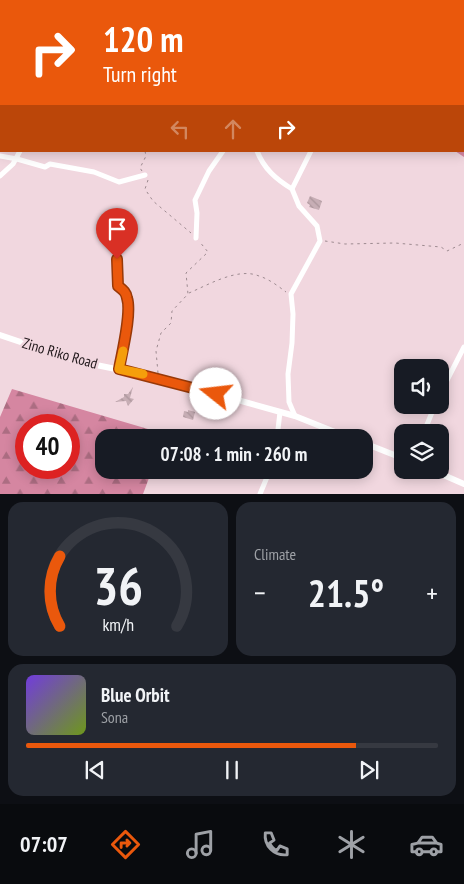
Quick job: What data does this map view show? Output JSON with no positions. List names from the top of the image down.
{
  "streets": {
    "street": ["Zino Riko Road"]
  },
  "page": {
    "turn": ["120 m", "Turn right"],
    "limit": "40",
    "trip": "07:08 · 1 min · 260 m",
    "tile": "Climate",
    "heat": ["−", "21.5°", "+"],
    "song": ["Blue Orbit", "Sona"],
    "tabs": "07:07",
    "gauge": ["36", "km/h"]
  }
}
